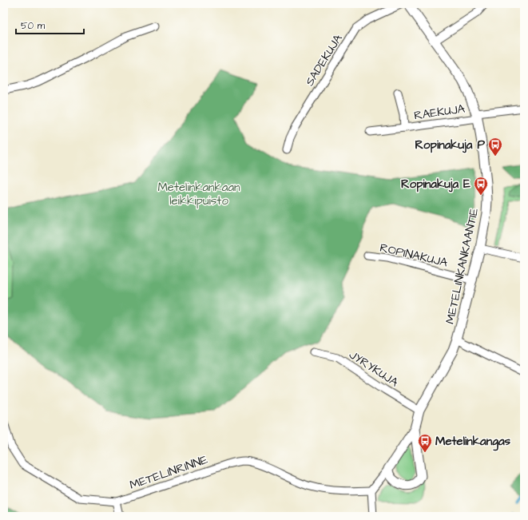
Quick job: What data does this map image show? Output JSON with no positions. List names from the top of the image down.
{
  "streets": {
    "street": [
      "SADEKUJA",
      "RAEKUJA",
      "ROPINAKUJA",
      "METELINKANKAANTIE",
      "JYRYKUJA",
      "METELINRINNE"
    ]
  },
  "crossings": [
    ["RAEKUJA", "METELINKANKAANTIE"],
    ["ROPINAKUJA", "METELINKANKAANTIE"],
    ["METELINKANKAANTIE", "JYRYKUJA"]
  ],
  "parks": ["Metelinkankaan leikkipuisto"],
  "places": {
    "bus stop": ["Ropinakuja P", "Ropinakuja E", "Metelinkangas"]
  },
  "scale_bar": "50 m"
}
